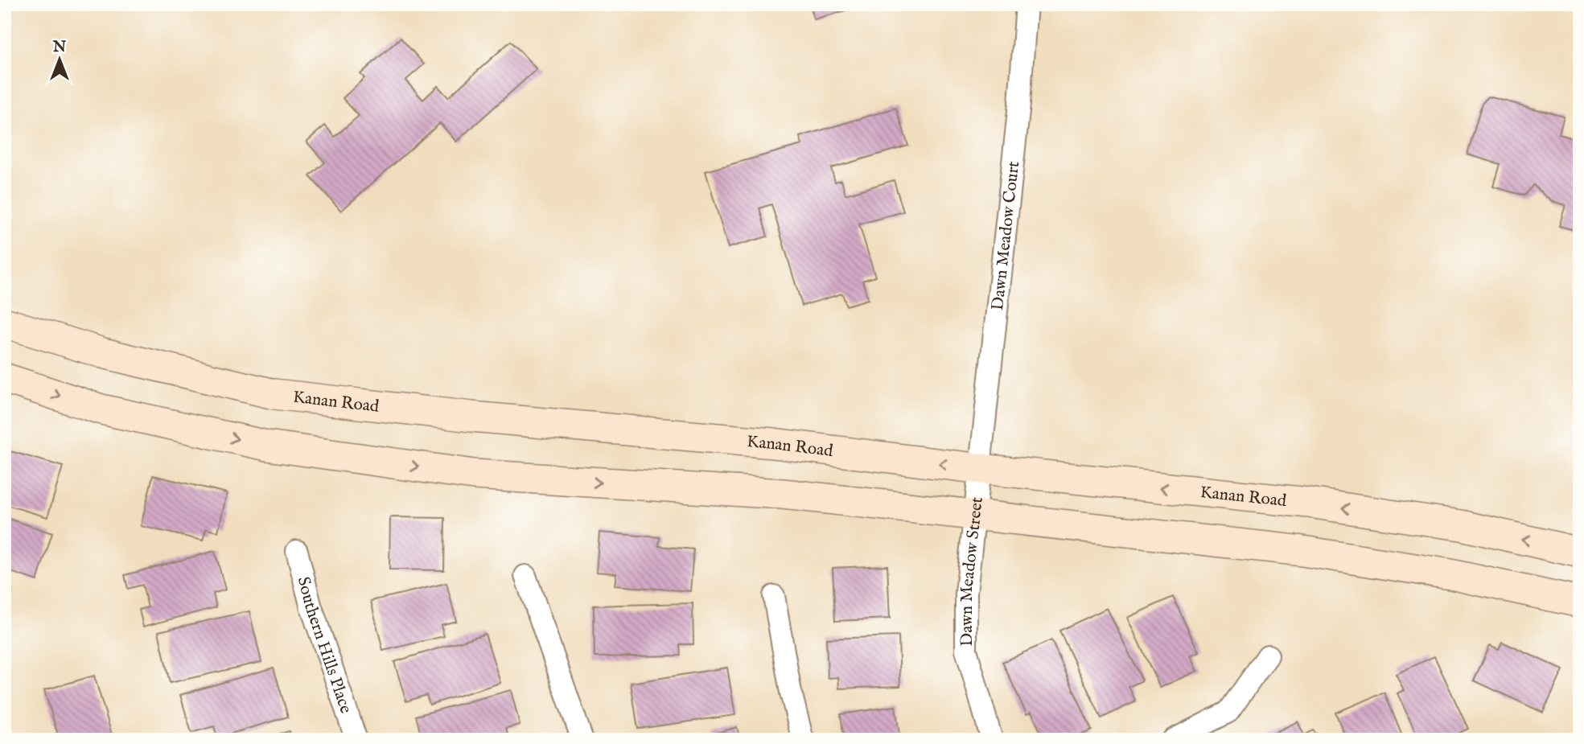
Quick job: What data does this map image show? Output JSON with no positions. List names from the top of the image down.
{
  "streets": {
    "main road": ["Kanan Road"],
    "street": ["Dawn Meadow Court", "Dawn Meadow Street", "Southern Hills Place"]
  },
  "crossings": [
    ["Dawn Meadow Court", "Kanan Road"],
    ["Dawn Meadow Court", "Dawn Meadow Street"],
    ["Kanan Road", "Dawn Meadow Street"]
  ],
  "north": "top"
}
